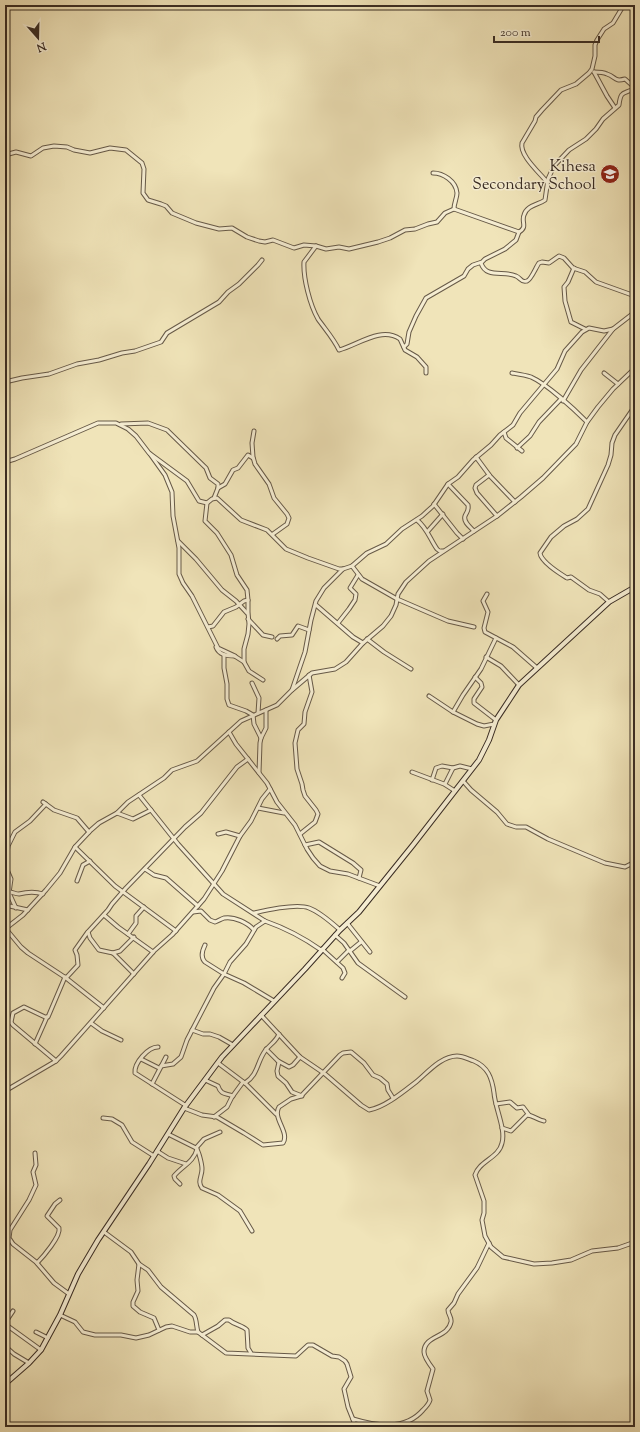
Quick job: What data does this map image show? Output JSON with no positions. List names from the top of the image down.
{
  "places": {
    "school or university": ["Kihesa Secondary School"]
  },
  "scale_bar": "200 m",
  "north": "bottom"
}
